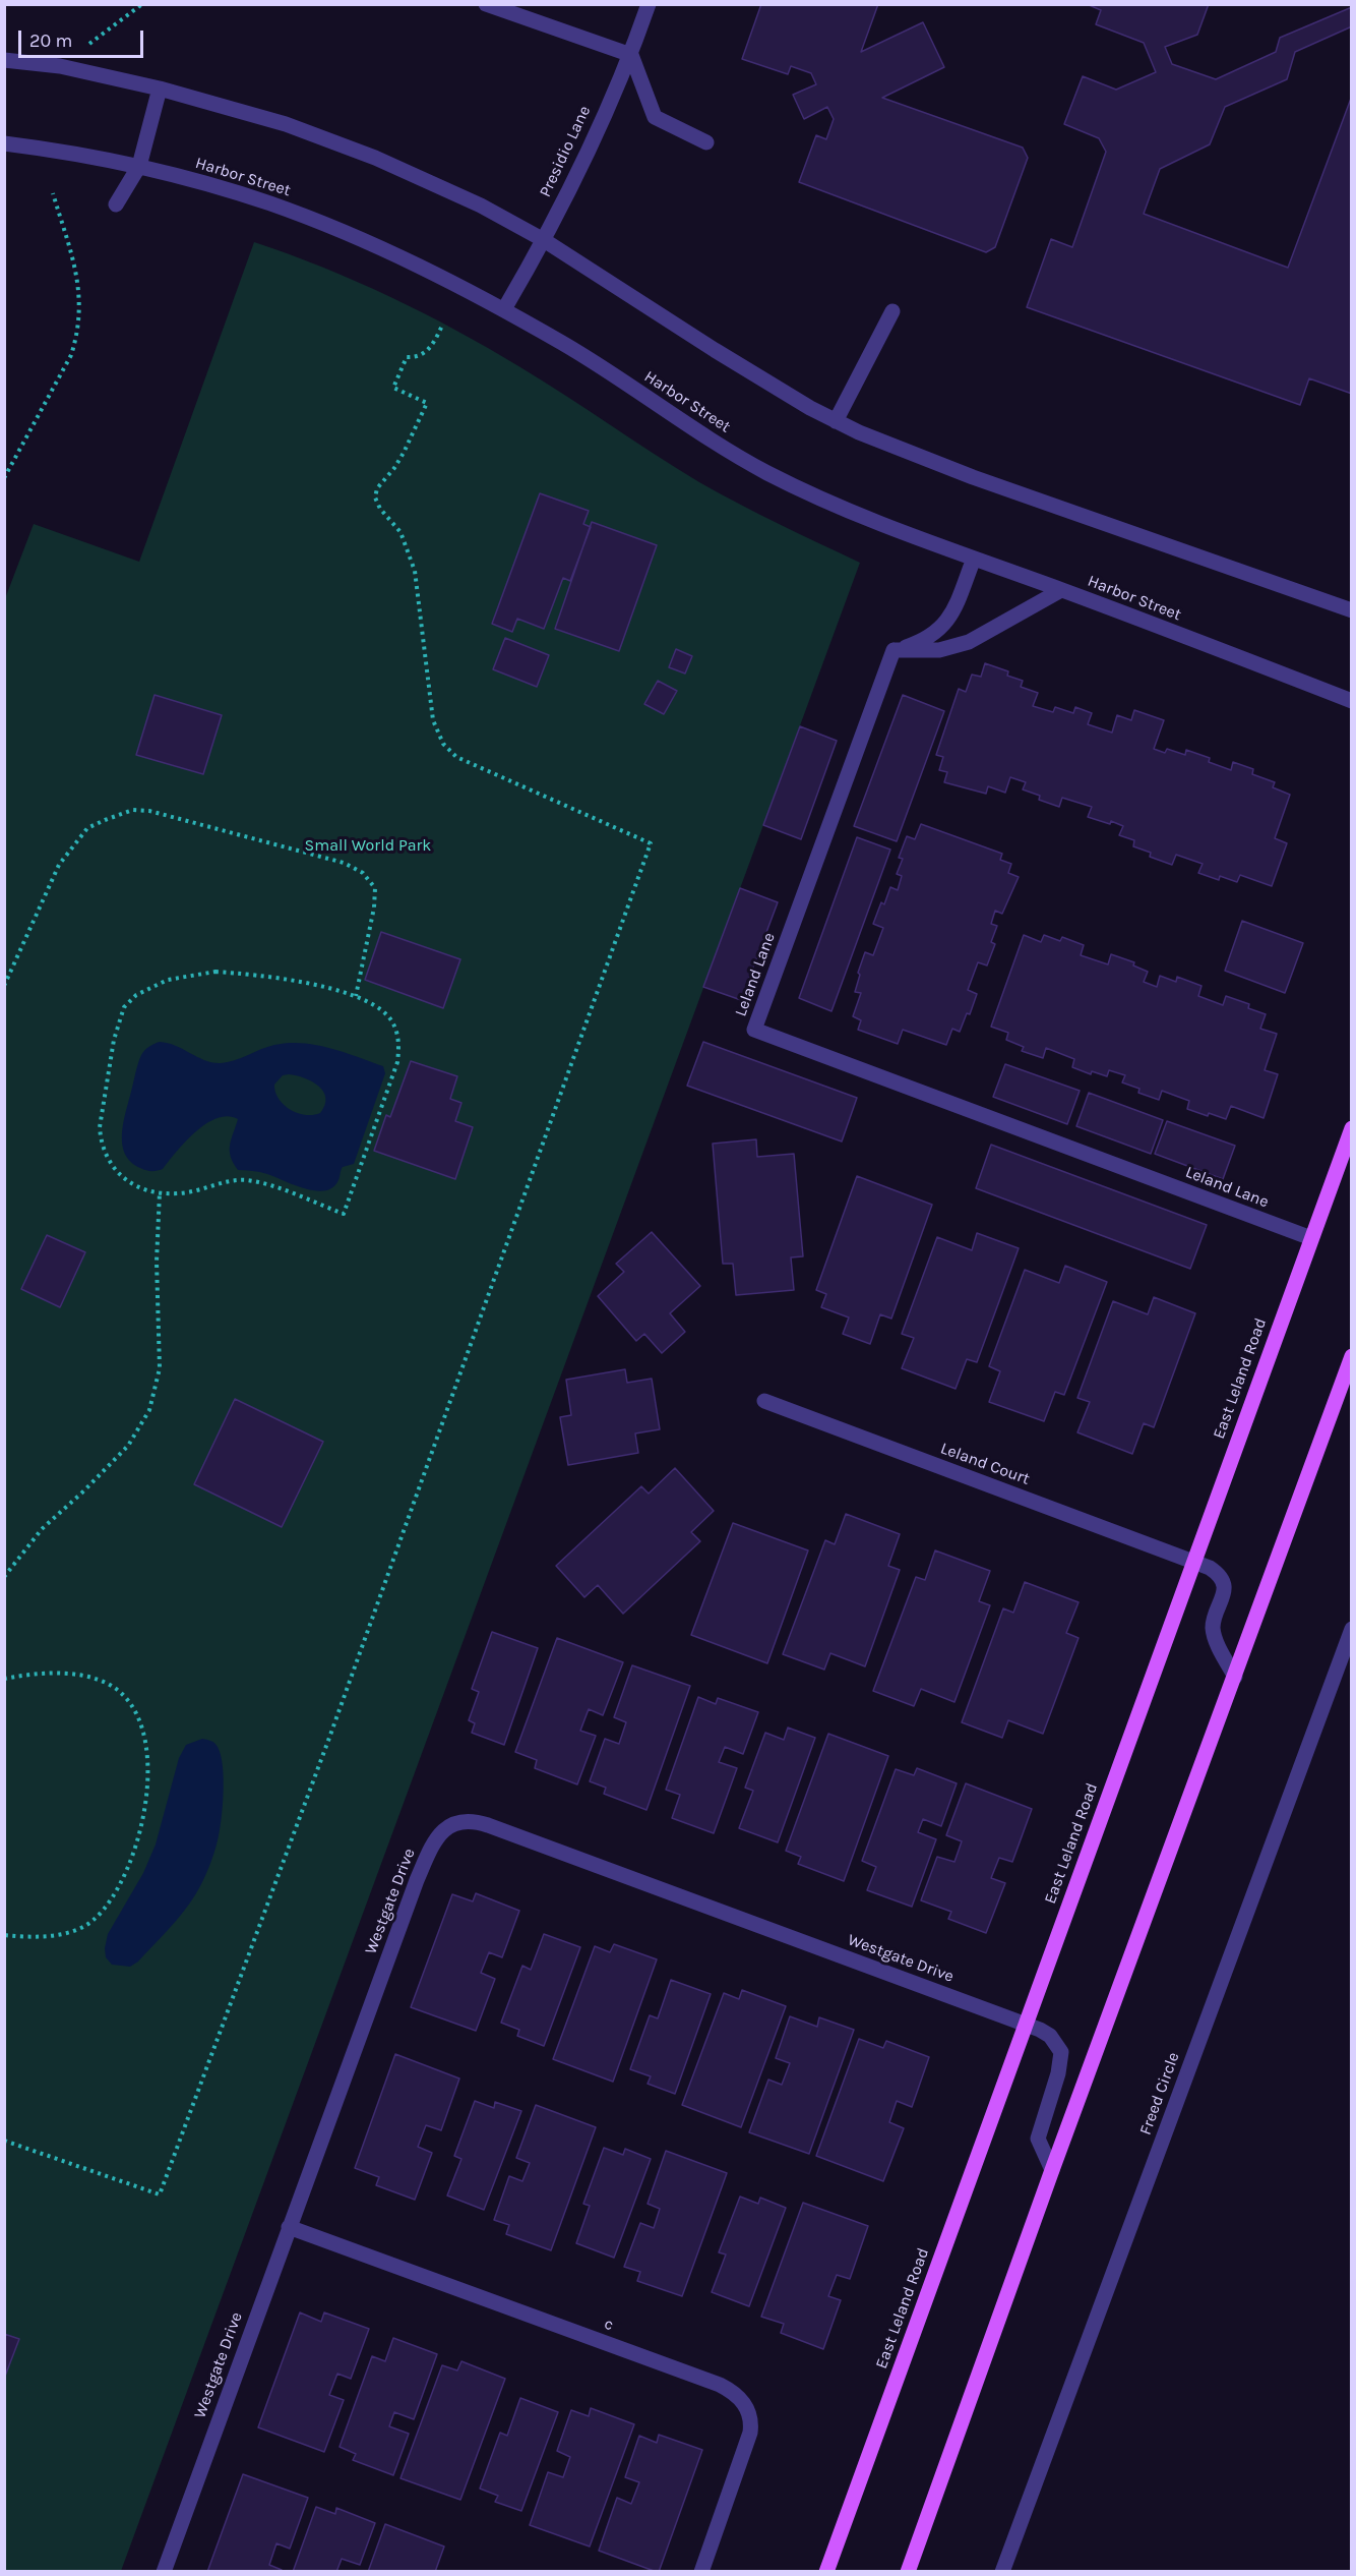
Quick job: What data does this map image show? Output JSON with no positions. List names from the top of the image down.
{
  "streets": {
    "main road": ["East Leland Road"],
    "street": [
      "Presidio Lane",
      "Harbor Street",
      "Leland Lane",
      "Leland Court",
      "Westgate Drive",
      "Freed Circle",
      "c"
    ]
  },
  "crossings": [
    ["Presidio Lane", "Harbor Street"],
    ["Leland Lane", "East Leland Road"],
    ["East Leland Road", "Leland Court"],
    ["East Leland Road", "Westgate Drive"],
    ["Westgate Drive", "c"]
  ],
  "parks": ["Small World Park"],
  "scale_bar": "20 m"
}
